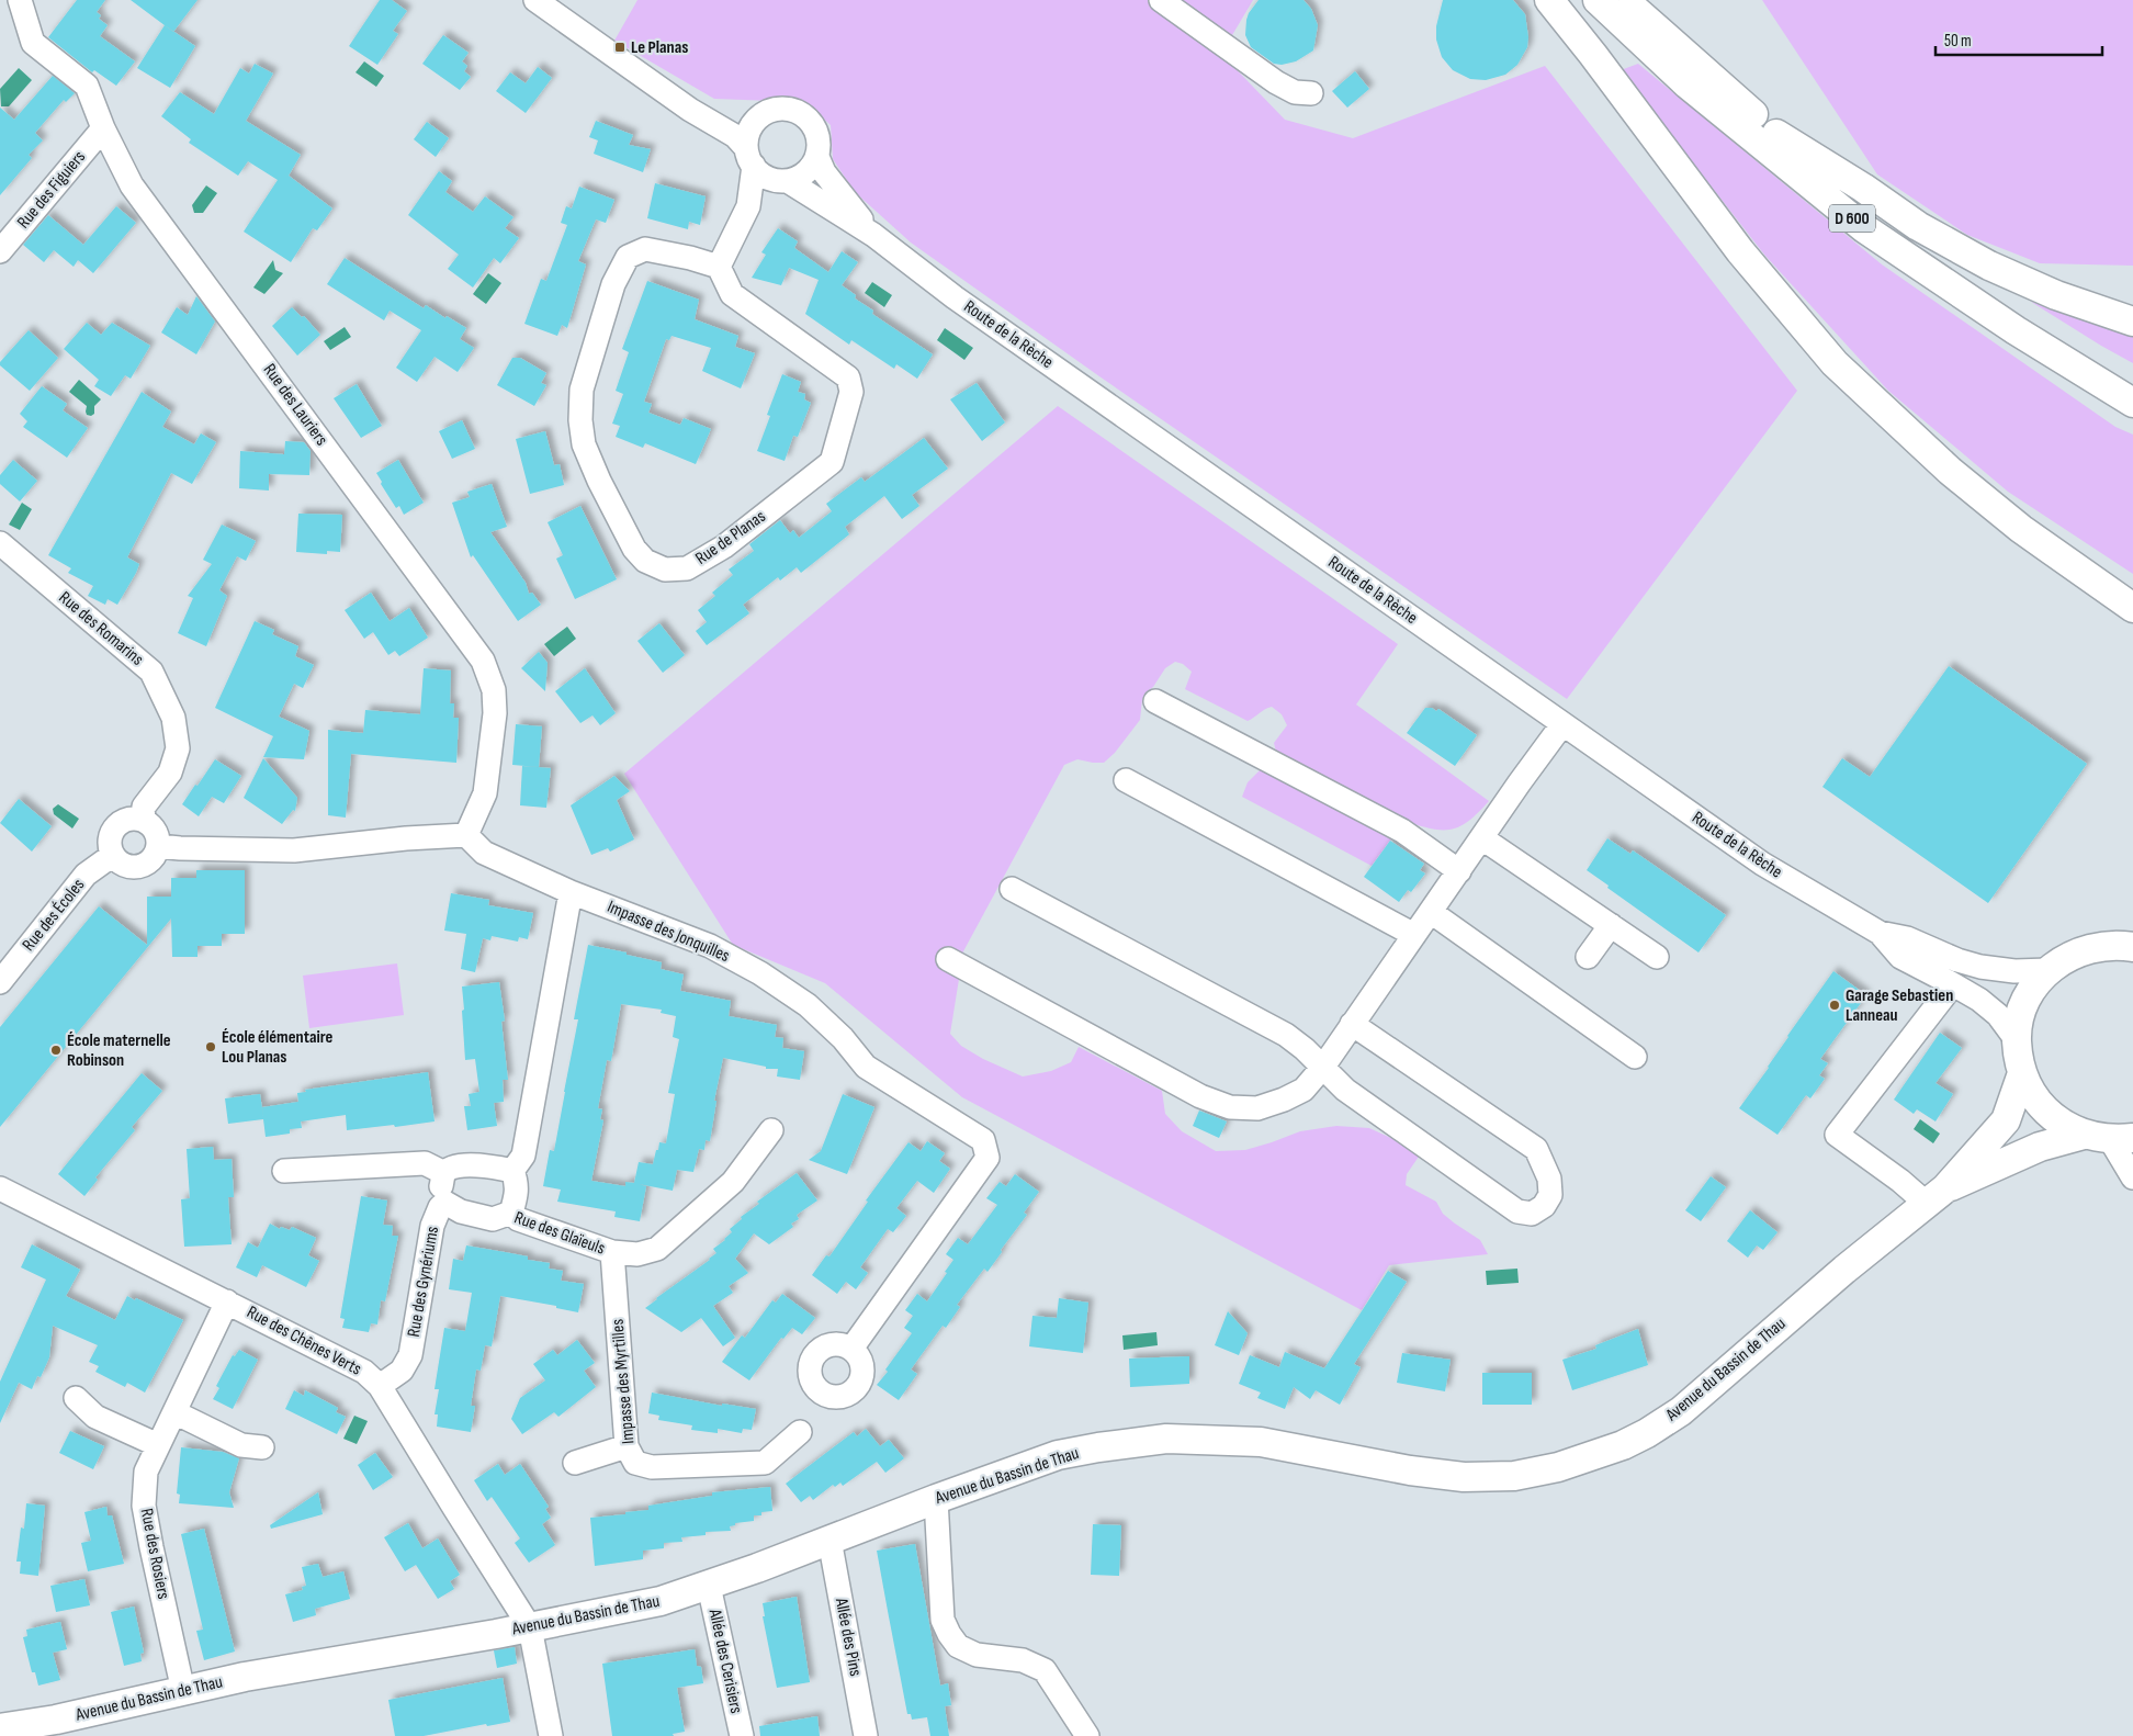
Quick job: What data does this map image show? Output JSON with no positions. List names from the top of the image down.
{
  "streets": {
    "main road": ["D 600", "Avenue du Bassin de Thau"],
    "street": [
      "Rue des Figuiers",
      "Route de la Rèche",
      "Rue des Lauriers",
      "Rue de Planas",
      "Rue des Romarins",
      "Rue des Écoles",
      "Impasse des Jonquilles",
      "Rue des Glaïeuls",
      "Rue des Gynériums",
      "Rue des Chênes Verts",
      "Impasse des Myrtilles",
      "Rue des Rosiers",
      "Allée des Pins",
      "Allée des Cerisiers"
    ]
  },
  "crossings": [
    ["Rue des Figuiers", "Rue des Lauriers"],
    ["Rue des Lauriers", "Impasse des Jonquilles"],
    ["Rue des Romarins", "Rue des Écoles"],
    ["Rue des Glaïeuls", "Rue des Gynériums"],
    ["Rue des Glaïeuls", "Impasse des Myrtilles"],
    ["Rue des Gynériums", "Rue des Chênes Verts"],
    ["Rue des Chênes Verts", "Avenue du Bassin de Thau"],
    ["Rue des Chênes Verts", "Rue des Rosiers"],
    ["Avenue du Bassin de Thau", "Rue des Rosiers"],
    ["Avenue du Bassin de Thau", "Allée des Pins"],
    ["Avenue du Bassin de Thau", "Allée des Cerisiers"]
  ],
  "places": {
    "transit": ["Le Planas"],
    "other": ["Garage Sebastien Lanneau", "École élémentaire Lou Planas", "École maternelle Robinson"]
  },
  "scale_bar": "50 m"
}
